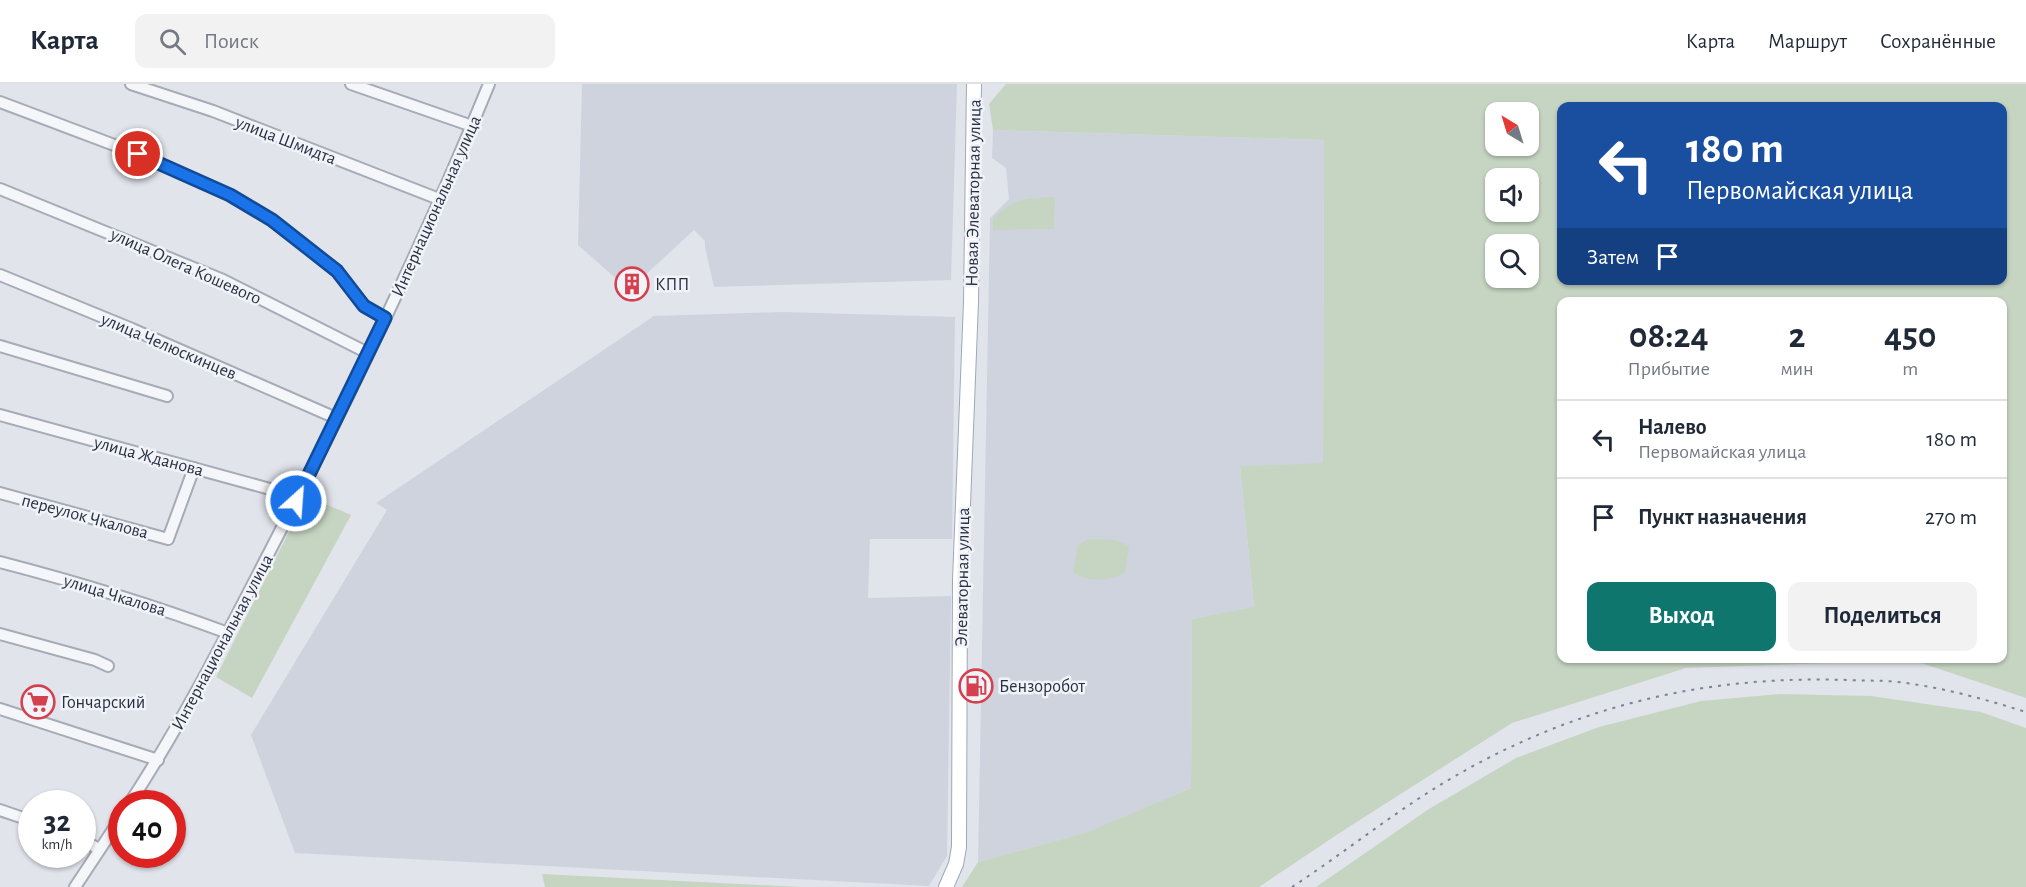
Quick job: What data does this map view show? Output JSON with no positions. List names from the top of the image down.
{
  "streets": {
    "main road": ["Новая Элеваторная улица", "Элеваторная улица"],
    "street": [
      "улица Шмидта",
      "Интернациональная улица",
      "улица Олега Кошевого",
      "улица Челюскинцев",
      "улица Жданова",
      "переулок Чкалова",
      "улица Чкалова"
    ]
  },
  "crossings": [
    ["улица Шмидта", "Интернациональная улица"],
    ["Новая Элеваторная улица", "Элеваторная улица"],
    ["Интернациональная улица", "улица Олега Кошевого"],
    ["Интернациональная улица", "улица Челюскинцев"],
    ["Интернациональная улица", "улица Жданова"],
    ["Интернациональная улица", "улица Чкалова"],
    ["улица Жданова", "переулок Чкалова"]
  ],
  "places": {
    "building": ["КПП"],
    "fuel station": ["Бензоробот"],
    "supermarket": ["Гончарский"]
  },
  "north": "top left",
  "page": {
    "header": "Карта",
    "search": "Поиск",
    "nav": ["Карта", "Маршрут", "Сохранённые"],
    "turn": ["180 m", "Первомайская улица"],
    "then": "Затем",
    "eta": [
      "08:24",
      "Прибытие",
      "2",
      "мин",
      "450",
      "m"
    ],
    "list": [
      {
        "name": "Налево",
        "note": "Первомайская улица",
        "value": "180 m"
      },
      {
        "name": "Пункт назначения",
        "value": "270 m"
      }
    ],
    "buttons": ["Выход", "Поделиться"],
    "speed": "32 km/h",
    "limit": "40"
  }
}
